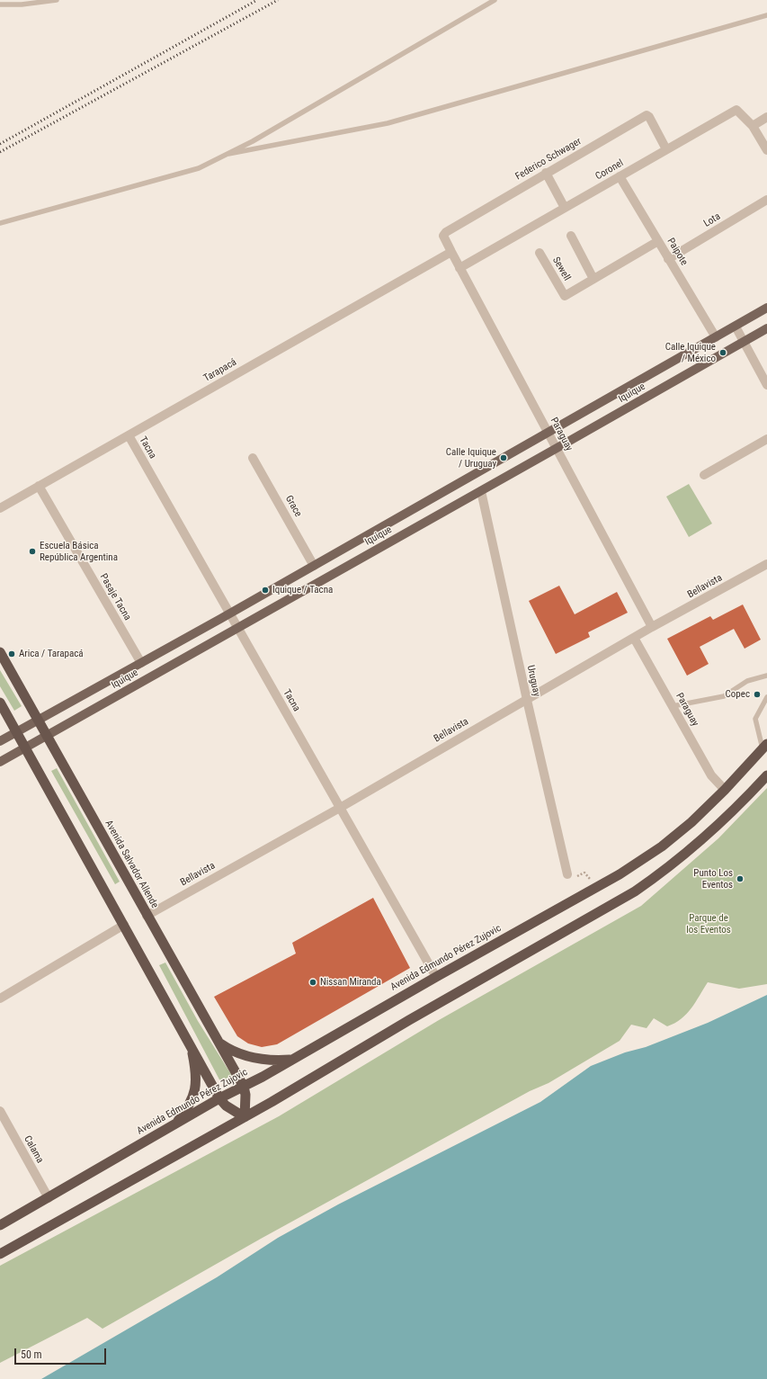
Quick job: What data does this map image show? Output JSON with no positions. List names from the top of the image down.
{
  "streets": {
    "highway": ["Avenida Salvador Allende", "Avenida Edmundo Pérez Zujovic"],
    "main road": ["Iquique"],
    "street": [
      "Federico Schwager",
      "Coronel",
      "Lota",
      "Paipote",
      "Sewell",
      "Tarapacá",
      "Paraguay",
      "Tacna",
      "Grace",
      "Bellavista",
      "Pasaje Tacna",
      "Uruguay",
      "Calama"
    ]
  },
  "crossings": [
    ["Federico Schwager", "Coronel"],
    ["Federico Schwager", "Tarapacá"],
    ["Federico Schwager", "Paraguay"],
    ["Coronel", "Paipote"],
    ["Coronel", "Paraguay"],
    ["Lota", "Paipote"],
    ["Paipote", "Iquique"],
    ["Tarapacá", "Paraguay"],
    ["Tarapacá", "Tacna"],
    ["Tarapacá", "Pasaje Tacna"],
    ["Iquique", "Paraguay"],
    ["Iquique", "Tacna"],
    ["Iquique", "Grace"],
    ["Iquique", "Pasaje Tacna"],
    ["Iquique", "Uruguay"],
    ["Iquique", "Avenida Salvador Allende"],
    ["Paraguay", "Bellavista"],
    ["Paraguay", "Avenida Edmundo Pérez Zujovic"],
    ["Tacna", "Bellavista"],
    ["Tacna", "Avenida Edmundo Pérez Zujovic"],
    ["Bellavista", "Uruguay"],
    ["Bellavista", "Avenida Salvador Allende"],
    ["Avenida Salvador Allende", "Avenida Edmundo Pérez Zujovic"],
    ["Avenida Edmundo Pérez Zujovic", "Calama"]
  ],
  "parks": ["Parque de los Eventos"],
  "places": [
    "Calle Iquique / México",
    "Calle Iquique / Uruguay",
    "Escuela Básica República Argentina",
    "Iquique / Tacna",
    "Arica / Tarapacá",
    "Copec",
    "Punto Los Eventos",
    "Nissan Miranda"
  ],
  "scale_bar": "50 m"
}
